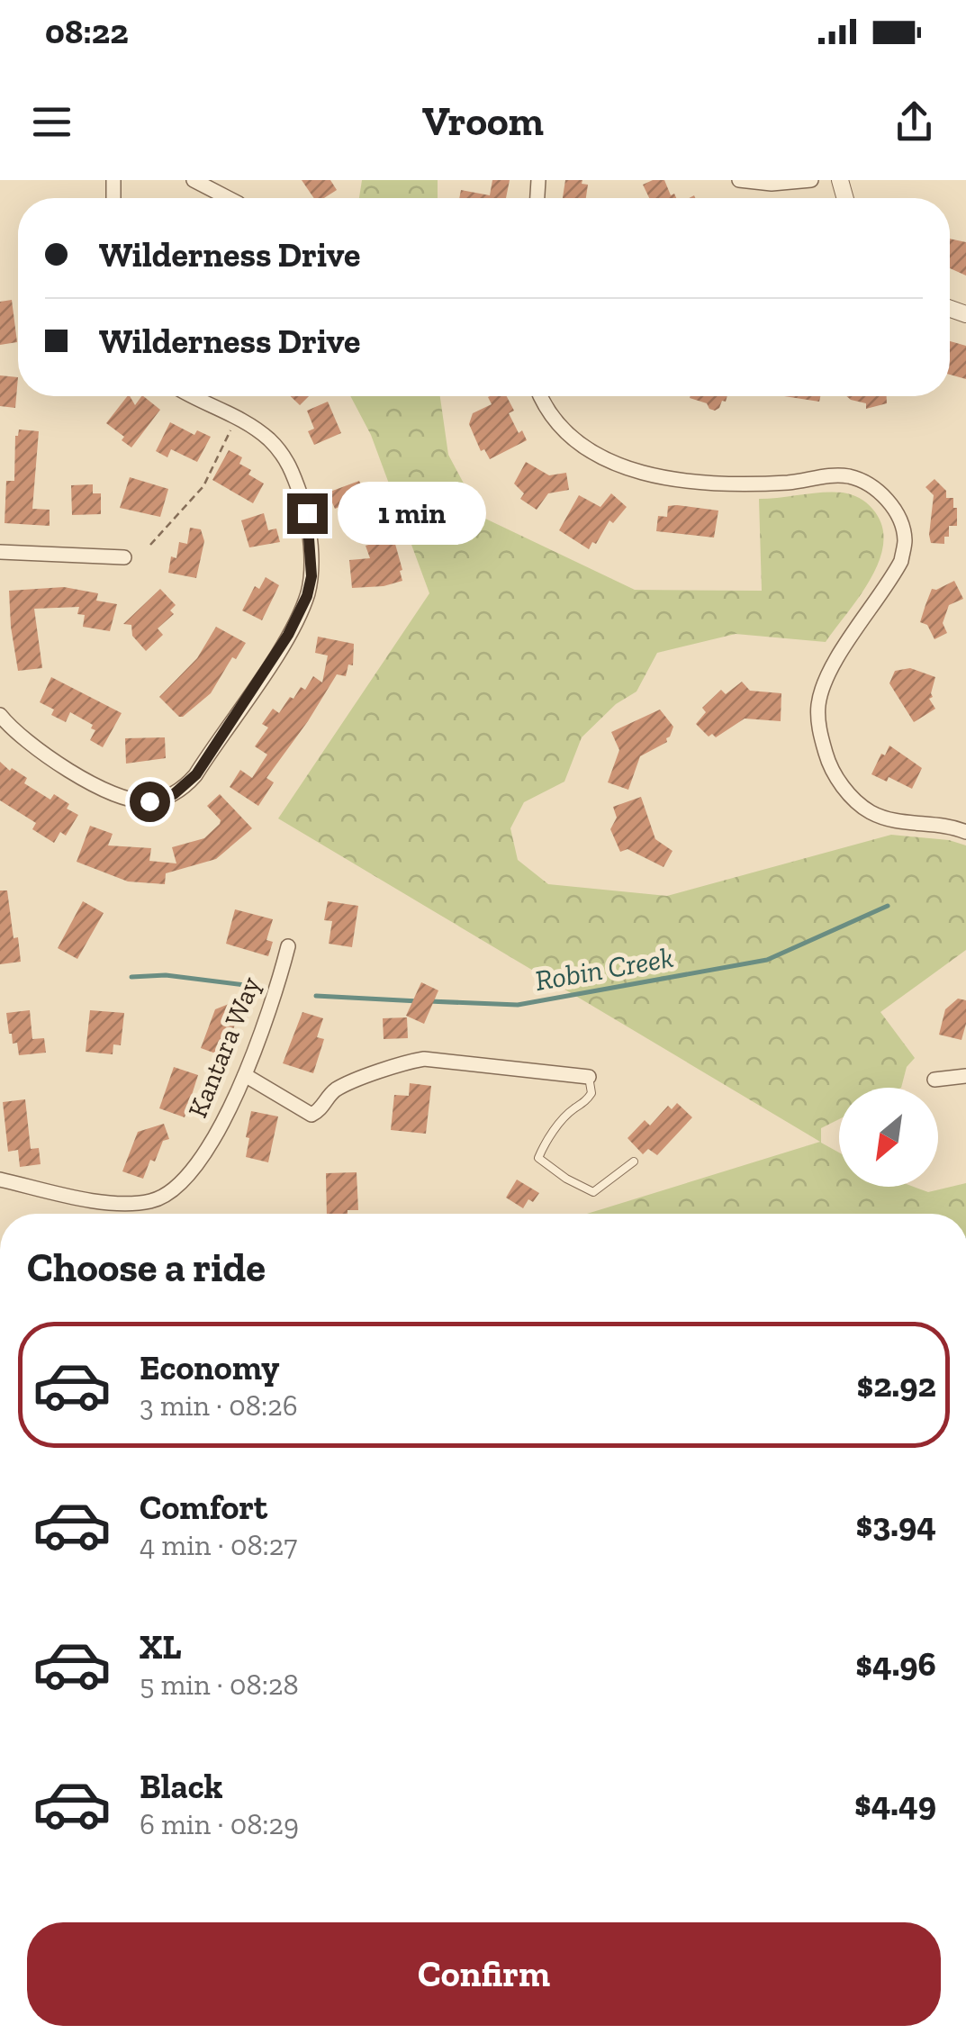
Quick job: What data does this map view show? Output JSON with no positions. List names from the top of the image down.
{
  "streets": {
    "street": ["Kantara Way"]
  },
  "water": ["Robin Creek"],
  "north": "bottom left",
  "page": {
    "status": "08:22",
    "header": "Vroom",
    "banner": ["Wilderness Drive", "Wilderness Drive"],
    "bubble": "1 min",
    "heading": "Choose a ride",
    "list": [
      {
        "name": "Economy",
        "note": "3 min · 08:26",
        "value": "$2.92"
      },
      {
        "name": "Comfort",
        "note": "4 min · 08:27",
        "value": "$3.94"
      },
      {
        "name": "XL",
        "note": "5 min · 08:28",
        "value": "$4.96"
      },
      {
        "name": "Black",
        "note": "6 min · 08:29",
        "value": "$4.49"
      }
    ],
    "buttons": "Confirm"
  }
}
